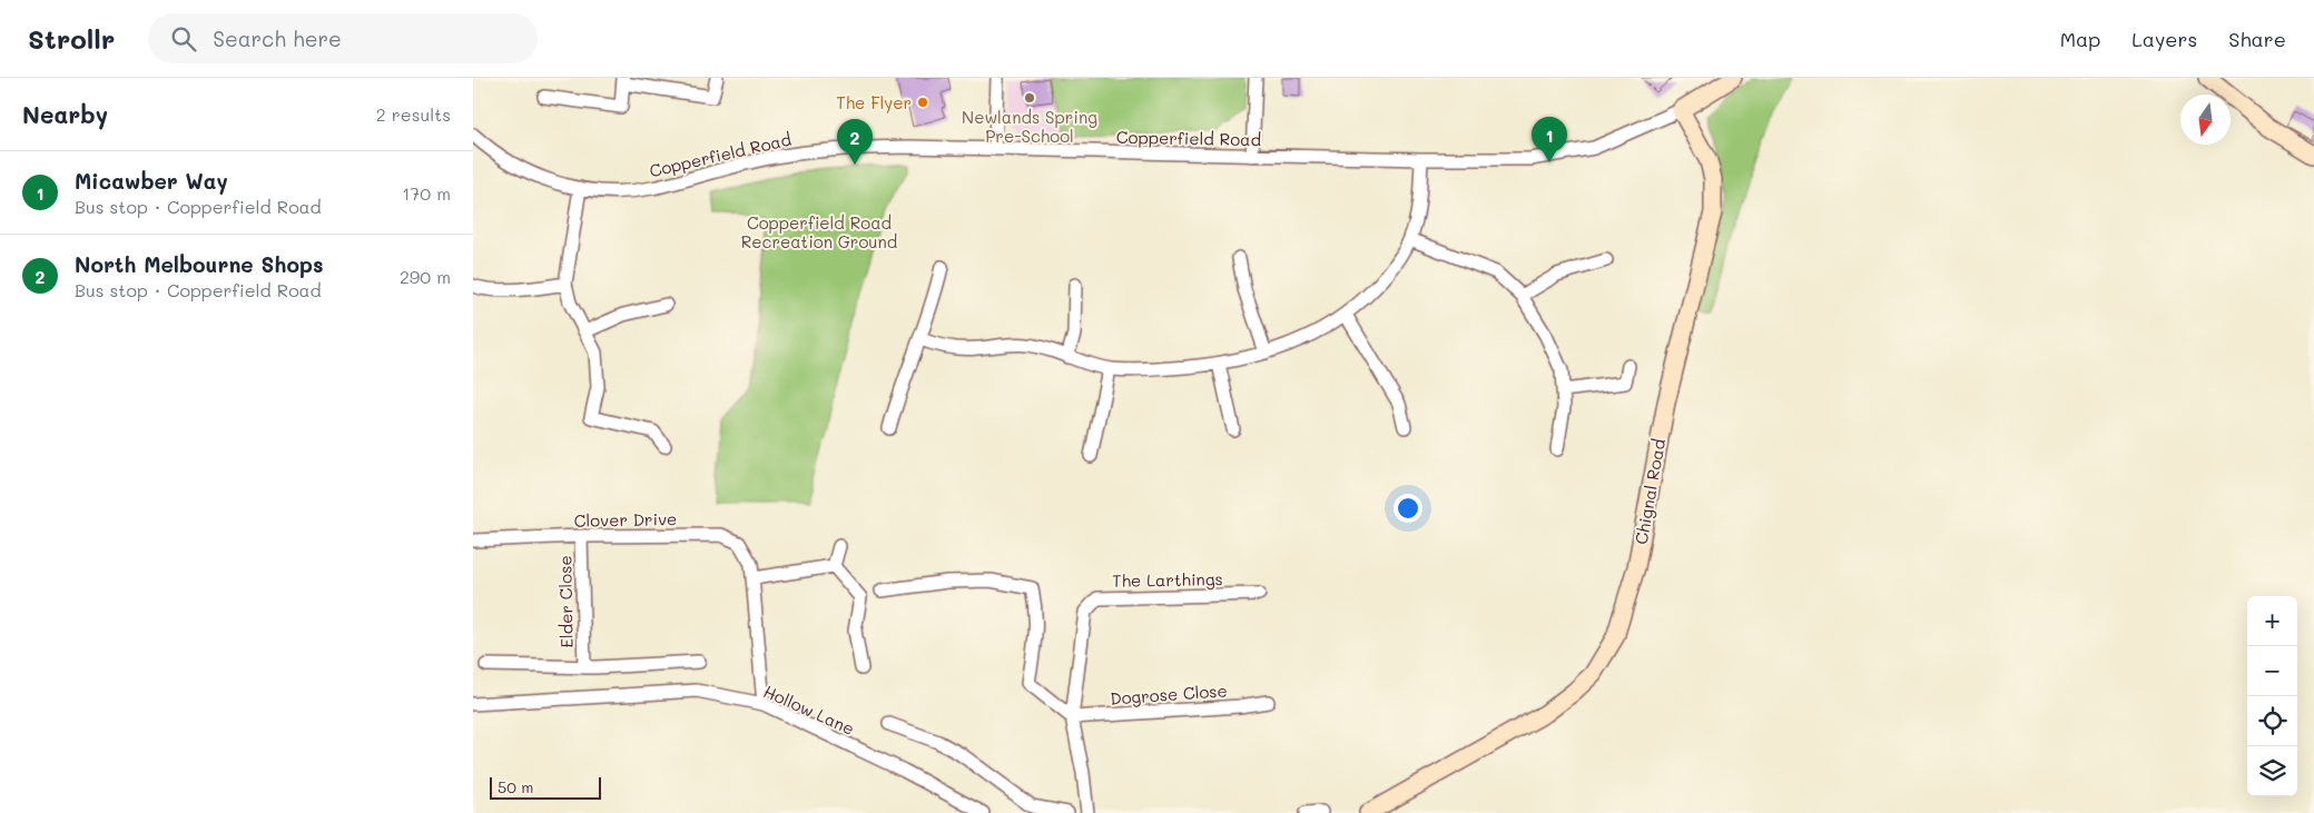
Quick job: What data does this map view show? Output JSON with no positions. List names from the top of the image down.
{
  "streets": {
    "street": [
      "Copperfield Road",
      "Chignal Road",
      "Clover Drive",
      "The Larthings",
      "Elder Close",
      "Dogrose Close",
      "Hollow Lane"
    ]
  },
  "crossings": [
    ["Copperfield Road", "Chignal Road"],
    ["Clover Drive", "Elder Close"],
    ["Clover Drive", "Hollow Lane"],
    ["The Larthings", "Dogrose Close"]
  ],
  "parks": ["Copperfield Road Recreation Ground"],
  "places": ["Newlands Spring Pre-School", "The Flyer"],
  "scale_bar": "50 m",
  "north": "bottom",
  "page": {
    "header": "Strollr",
    "search": "Search here",
    "nav": ["Map", "Layers", "Share"],
    "heading": ["Nearby", "2 results"],
    "pins": ["1", "2"],
    "list": [
      {
        "mark": "1",
        "name": "Micawber Way",
        "note": "Bus stop · Copperfield Road",
        "value": "170 m"
      },
      {
        "mark": "2",
        "name": "North Melbourne Shops",
        "note": "Bus stop · Copperfield Road",
        "value": "290 m"
      }
    ],
    "map_buttons": ["+", "−"],
    "scale": "50 m"
  }
}
